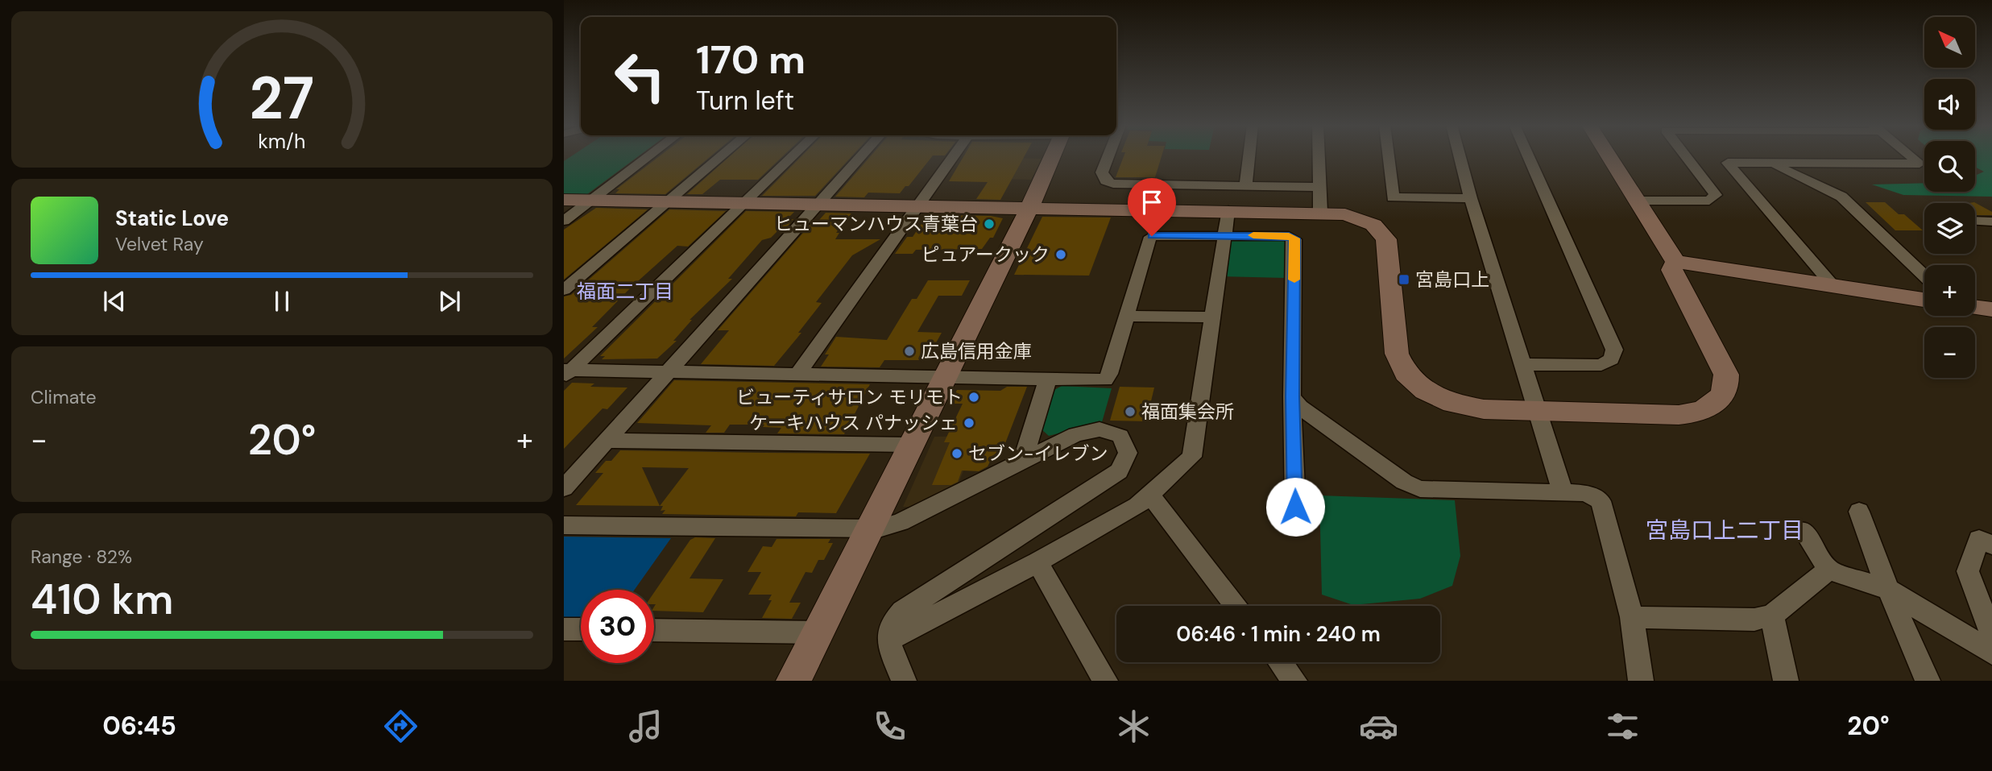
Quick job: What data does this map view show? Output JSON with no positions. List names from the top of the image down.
{
  "districts": ["福面二丁目", "宮島口上二丁目"],
  "places": {
    "other": [
      "ヒューマンハウス青葉台",
      "ピュアークック",
      "広島信用金庫",
      "ビューティサロン モリモト",
      "福面集会所",
      "ケーキハウス パナッシェ",
      "セブン-イレブン"
    ],
    "transit": ["宮島口上"]
  },
  "north": "top left",
  "page": {
    "map_buttons": ["+", "−"],
    "turn": ["170 m", "Turn left"],
    "song": ["Static Love", "Velvet Ray"],
    "tile": [
      "Climate",
      ["Range · 82%", "410 km"]
    ],
    "heat": ["−", "20°", "+"],
    "limit": "30",
    "trip": "06:46 · 1 min · 240 m",
    "tabs": ["06:45", "20°"],
    "gauge": ["27", "km/h"]
  }
}
